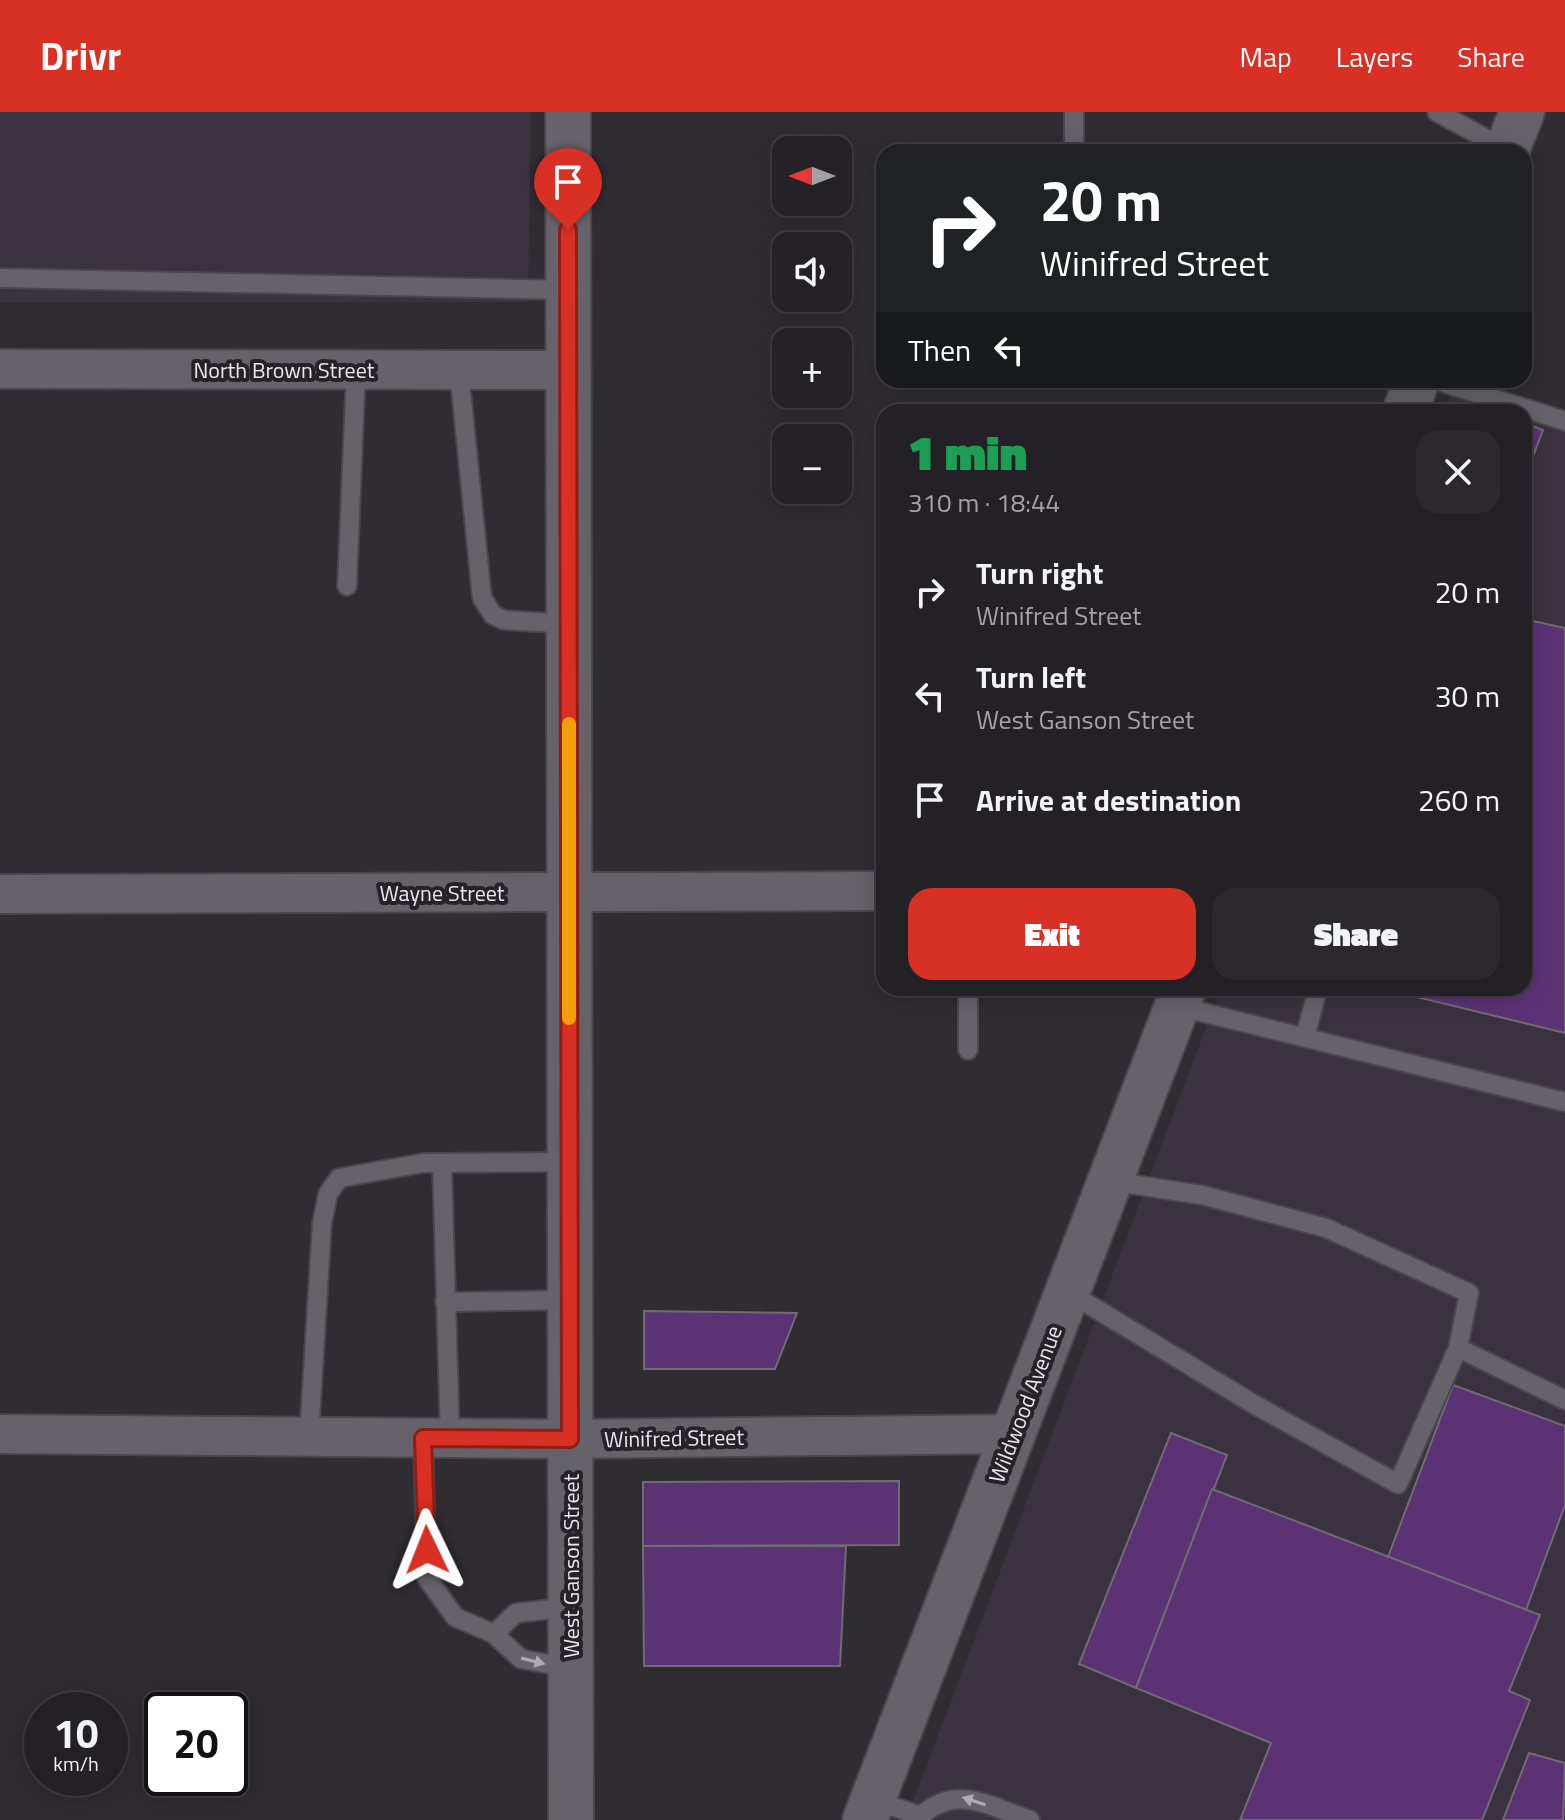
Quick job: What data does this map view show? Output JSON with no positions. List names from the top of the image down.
{
  "streets": {
    "street": [
      "North Brown Street",
      "Wayne Street",
      "Wildwood Avenue",
      "Winifred Street",
      "West Ganson Street"
    ]
  },
  "crossings": [
    ["North Brown Street", "West Ganson Street"],
    ["Wayne Street", "West Ganson Street"],
    ["Wildwood Avenue", "Winifred Street"],
    ["Winifred Street", "West Ganson Street"]
  ],
  "north": "left",
  "page": {
    "header": "Drivr",
    "nav": ["Map", "Layers", "Share"],
    "map_buttons": ["+", "−"],
    "turn": ["20 m", "Winifred Street"],
    "then": "Then",
    "heading": ["1 min", "310 m · 18:44"],
    "list": [
      {
        "name": "Turn right",
        "note": "Winifred Street",
        "value": "20 m"
      },
      {
        "name": "Turn left",
        "note": "West Ganson Street",
        "value": "30 m"
      },
      {
        "name": "Arrive at destination",
        "value": "260 m"
      }
    ],
    "buttons": ["Exit", "Share"],
    "speed": "10 km/h",
    "limit": "20"
  }
}
